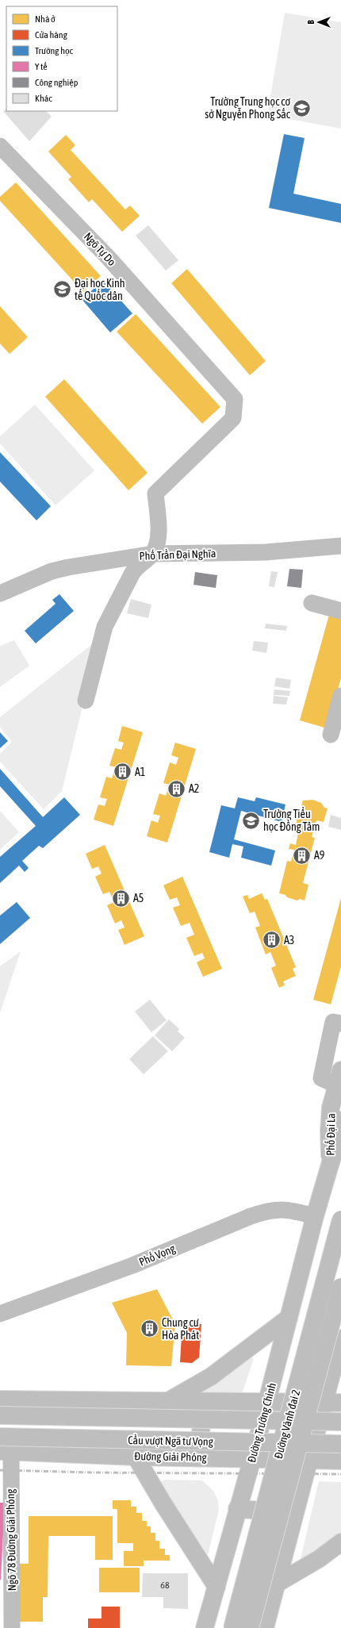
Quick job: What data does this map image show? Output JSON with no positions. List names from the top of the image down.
{
  "streets": {
    "main road": [
      "Phố Đại La",
      "Đường Trường Chinh",
      "Đường Vành đai 2",
      "Cầu vượt Ngã tư Vọng",
      "Đường Giải Phóng"
    ],
    "street": [
      "Ngõ Tự Do",
      "Phố Trần Đại Nghĩa",
      "Phố Vọng",
      "Ngõ 78 Đường Giải Phóng"
    ]
  },
  "crossings": [
    ["Ngõ Tự Do", "Phố Trần Đại Nghĩa"],
    ["Phố Đại La", "Phố Vọng"],
    ["Phố Đại La", "Đường Trường Chinh"],
    ["Phố Vọng", "Đường Trường Chinh"],
    ["Đường Trường Chinh", "Đường Giải Phóng"],
    ["Đường Giải Phóng", "Ngõ 78 Đường Giải Phóng"]
  ],
  "places": {
    "school or university": ["Trường Trung học cơ sở Nguyễn Phong Sắc", "Đại học Kinh tế Quốc dân", "Trường Tiểu học Đồng Tâm"],
    "building": [
      "A1",
      "A2",
      "A9",
      "A5",
      "A3",
      "Chung cư Hòa Phát"
    ]
  },
  "house_numbers": ["68"],
  "legend": [
    "Nhà ở",
    "Cửa hàng",
    "Trường học",
    "Y tế",
    "Công nghiệp",
    "Khác"
  ],
  "north": "left"
}
